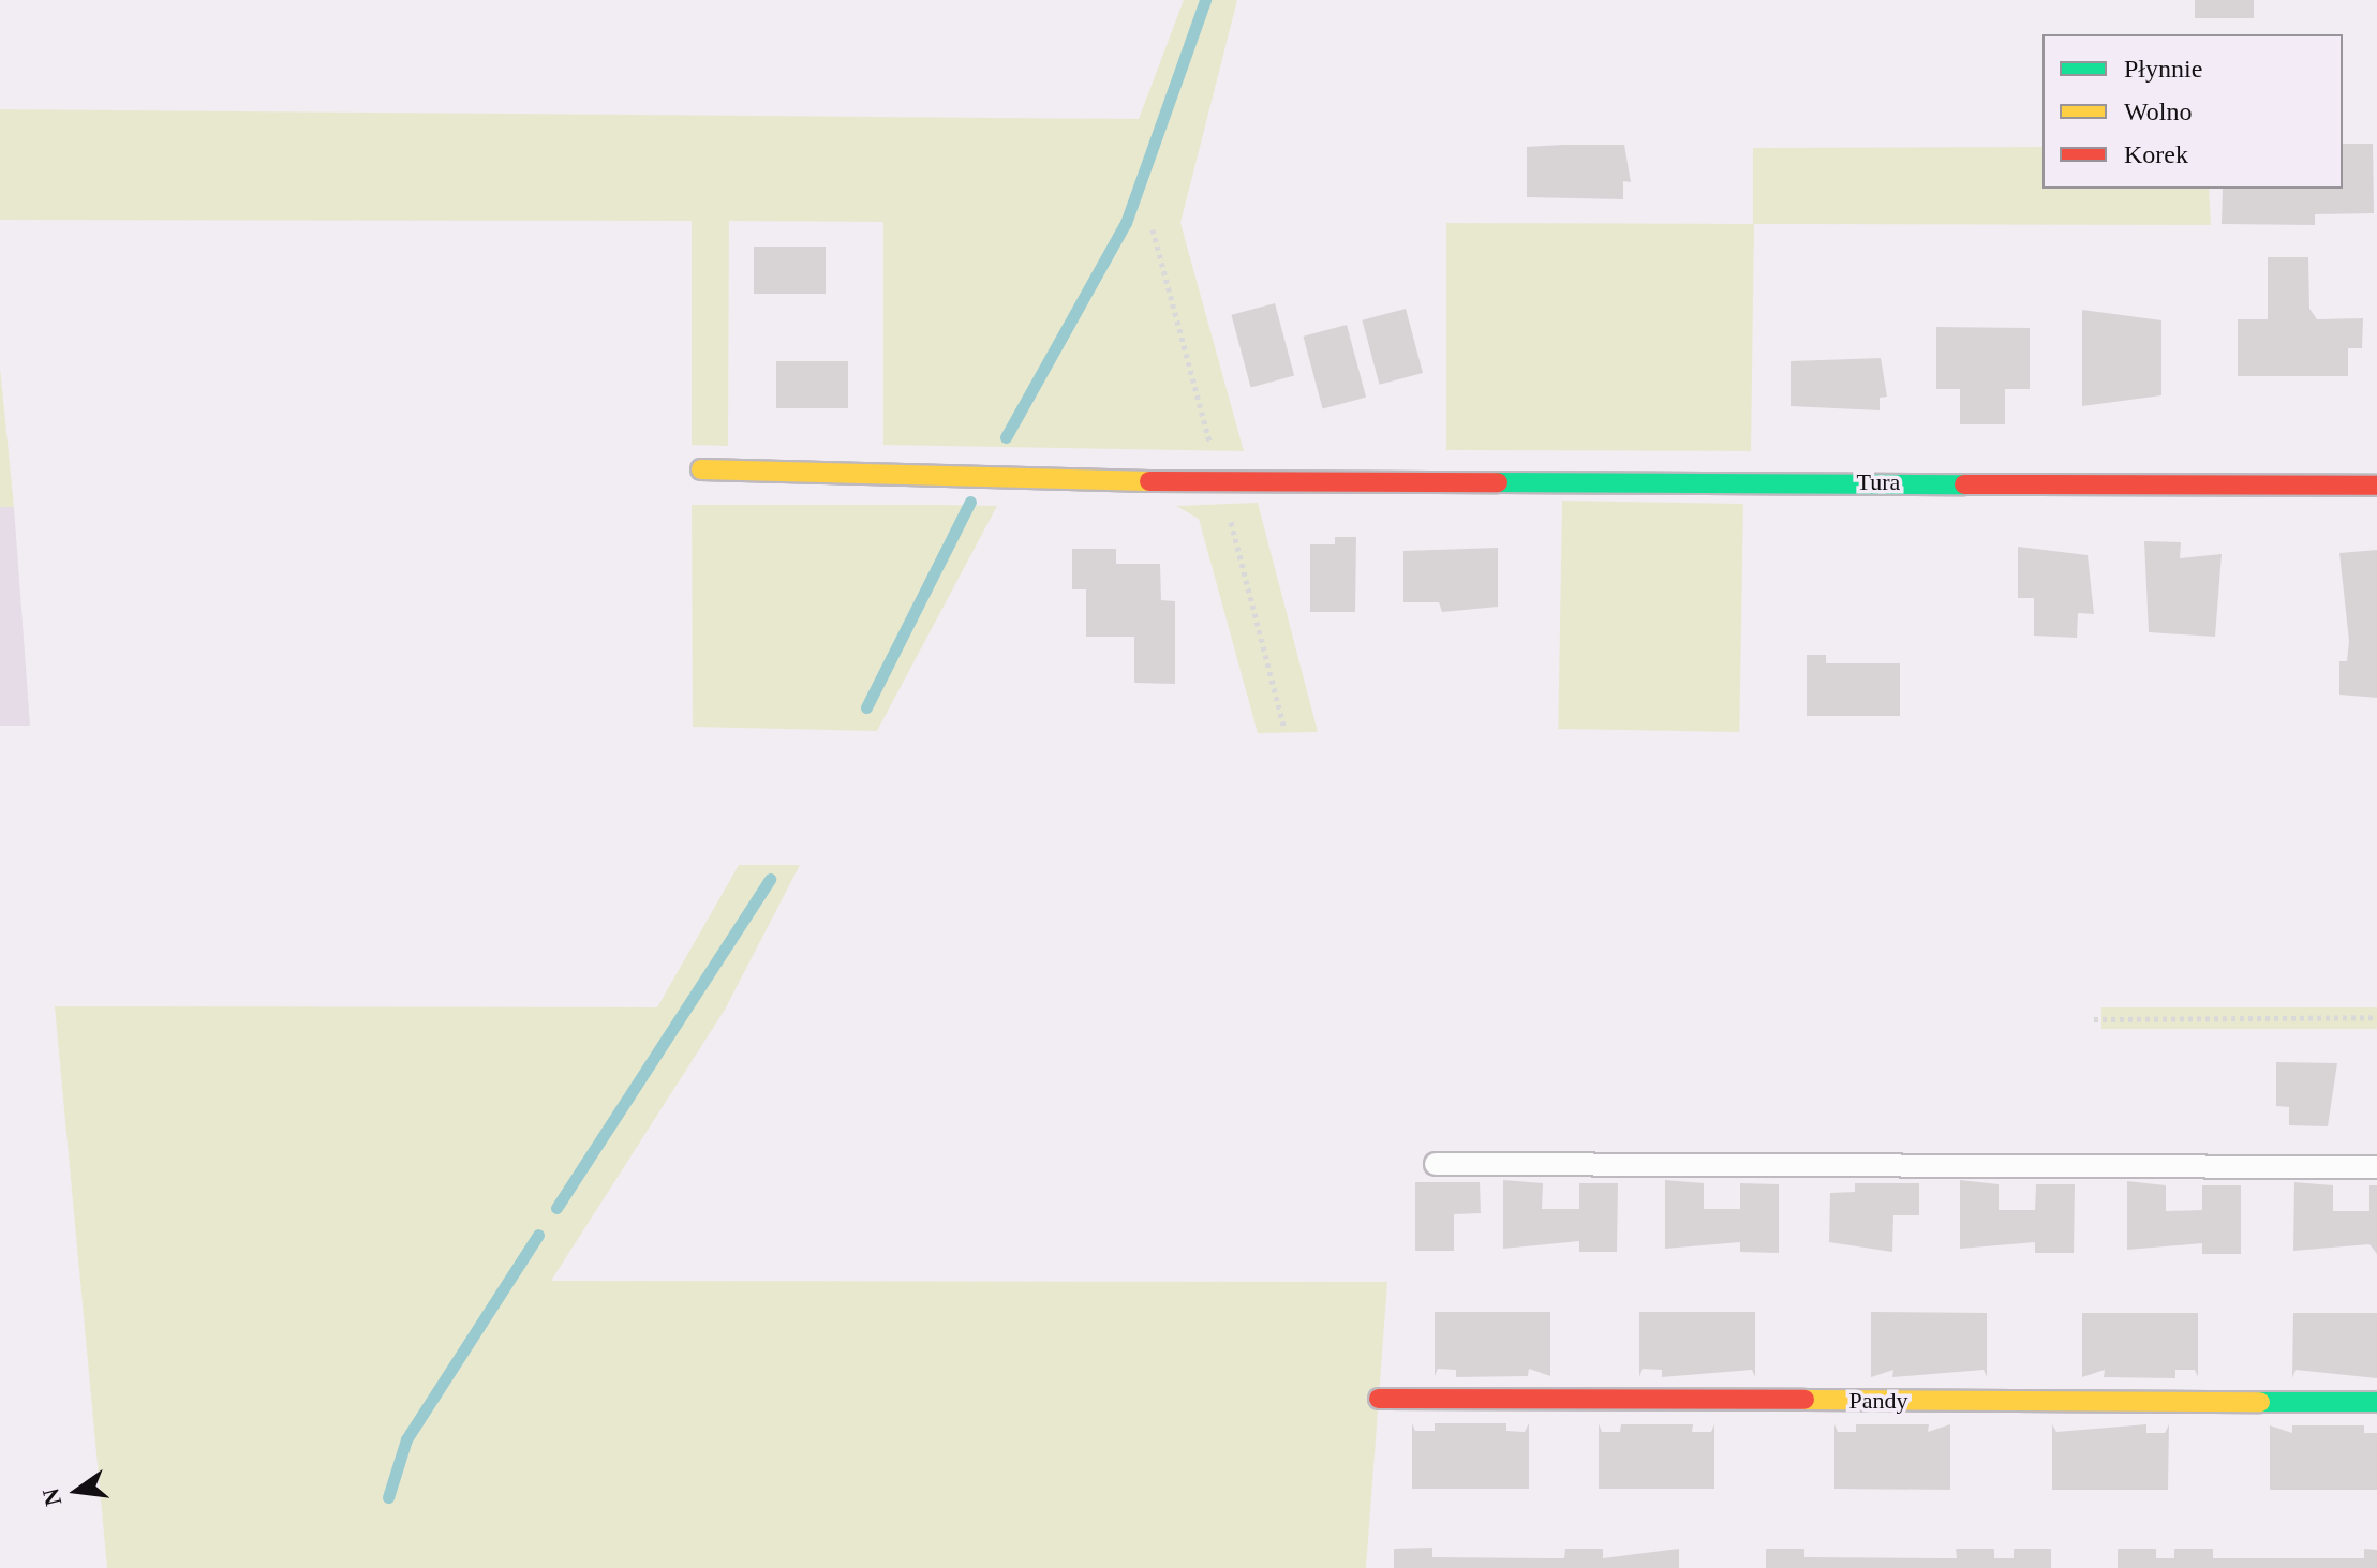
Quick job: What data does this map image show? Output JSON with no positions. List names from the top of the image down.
{
  "streets": {
    "street": ["Tura", "Pandy"]
  },
  "legend": ["Płynnie", "Wolno", "Korek"],
  "north": "left"
}
